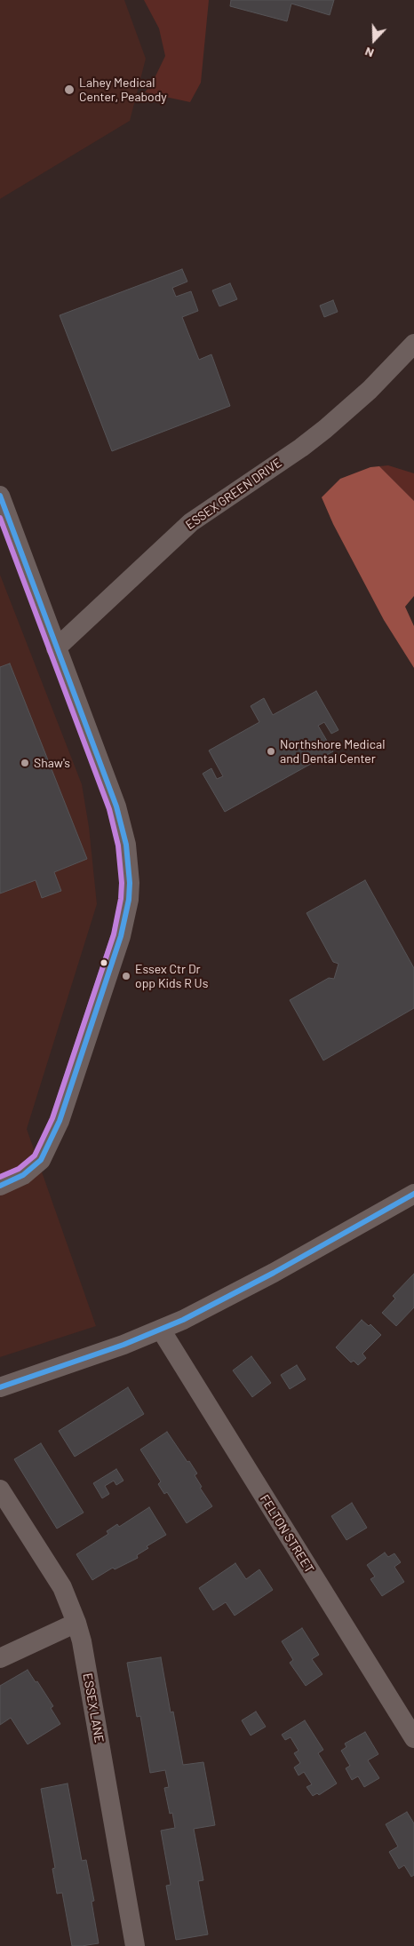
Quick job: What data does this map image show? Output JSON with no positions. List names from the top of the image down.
{
  "streets": {
    "street": ["ESSEX GREEN DRIVE", "FELTON STREET", "ESSEX LANE"]
  },
  "places": [
    "Lahey Medical Center, Peabody",
    "Northshore Medical and Dental Center",
    "Shaw's",
    "Essex Ctr Dr opp Kids R Us"
  ],
  "north": "bottom"
}
